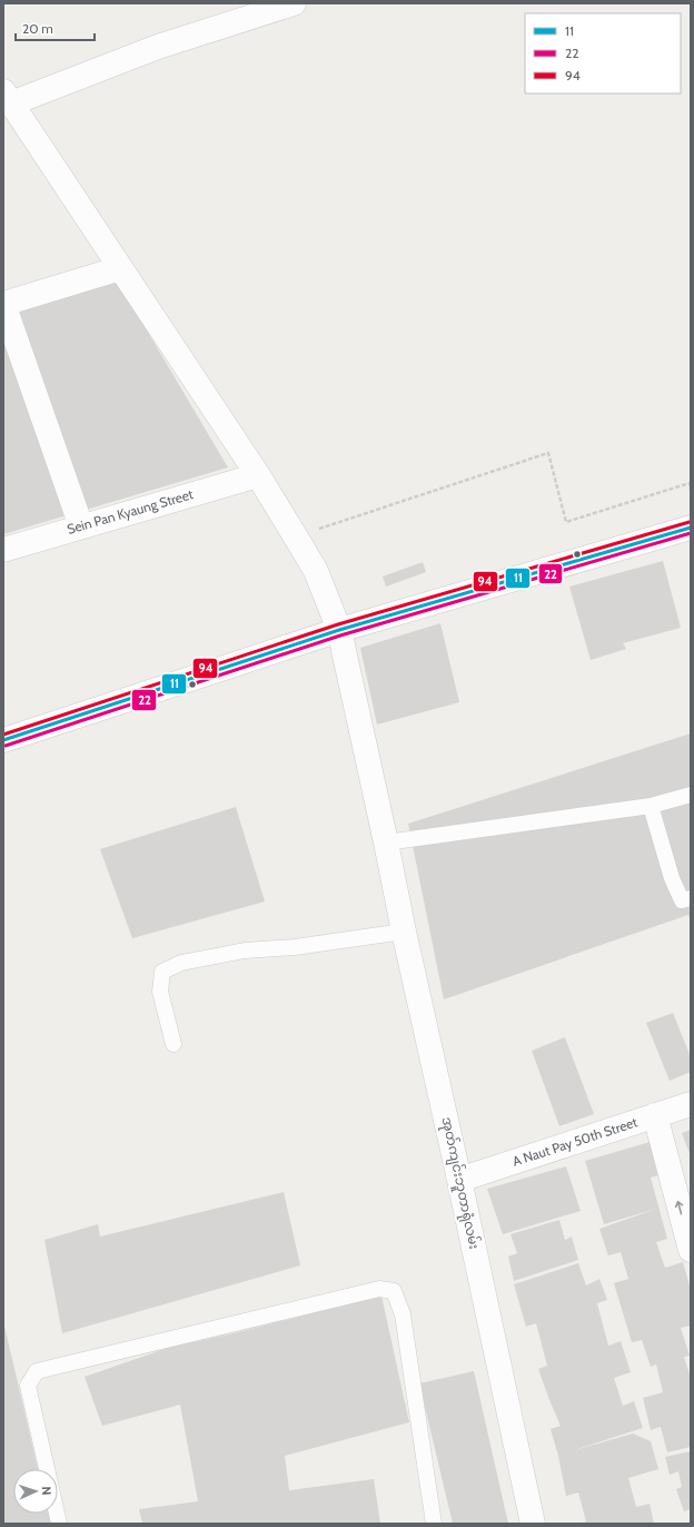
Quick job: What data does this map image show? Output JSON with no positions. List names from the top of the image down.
{
  "streets": {
    "street": ["Sein Pan Kyaung Street", "A Naut Pay 50th Street", "အုတ်ကျင်းဘူတာရုံလမ်း"]
  },
  "crossings": [
    ["Sein Pan Kyaung Street", "အုတ်ကျင်းဘူတာရုံလမ်း"],
    ["A Naut Pay 50th Street", "အုတ်ကျင်းဘူတာရုံလမ်း"]
  ],
  "lines": ["transit line 94", "transit line 11", "transit line 22"],
  "legend": ["11", "22", "94"],
  "scale_bar": "20 m",
  "north": "right"
}
